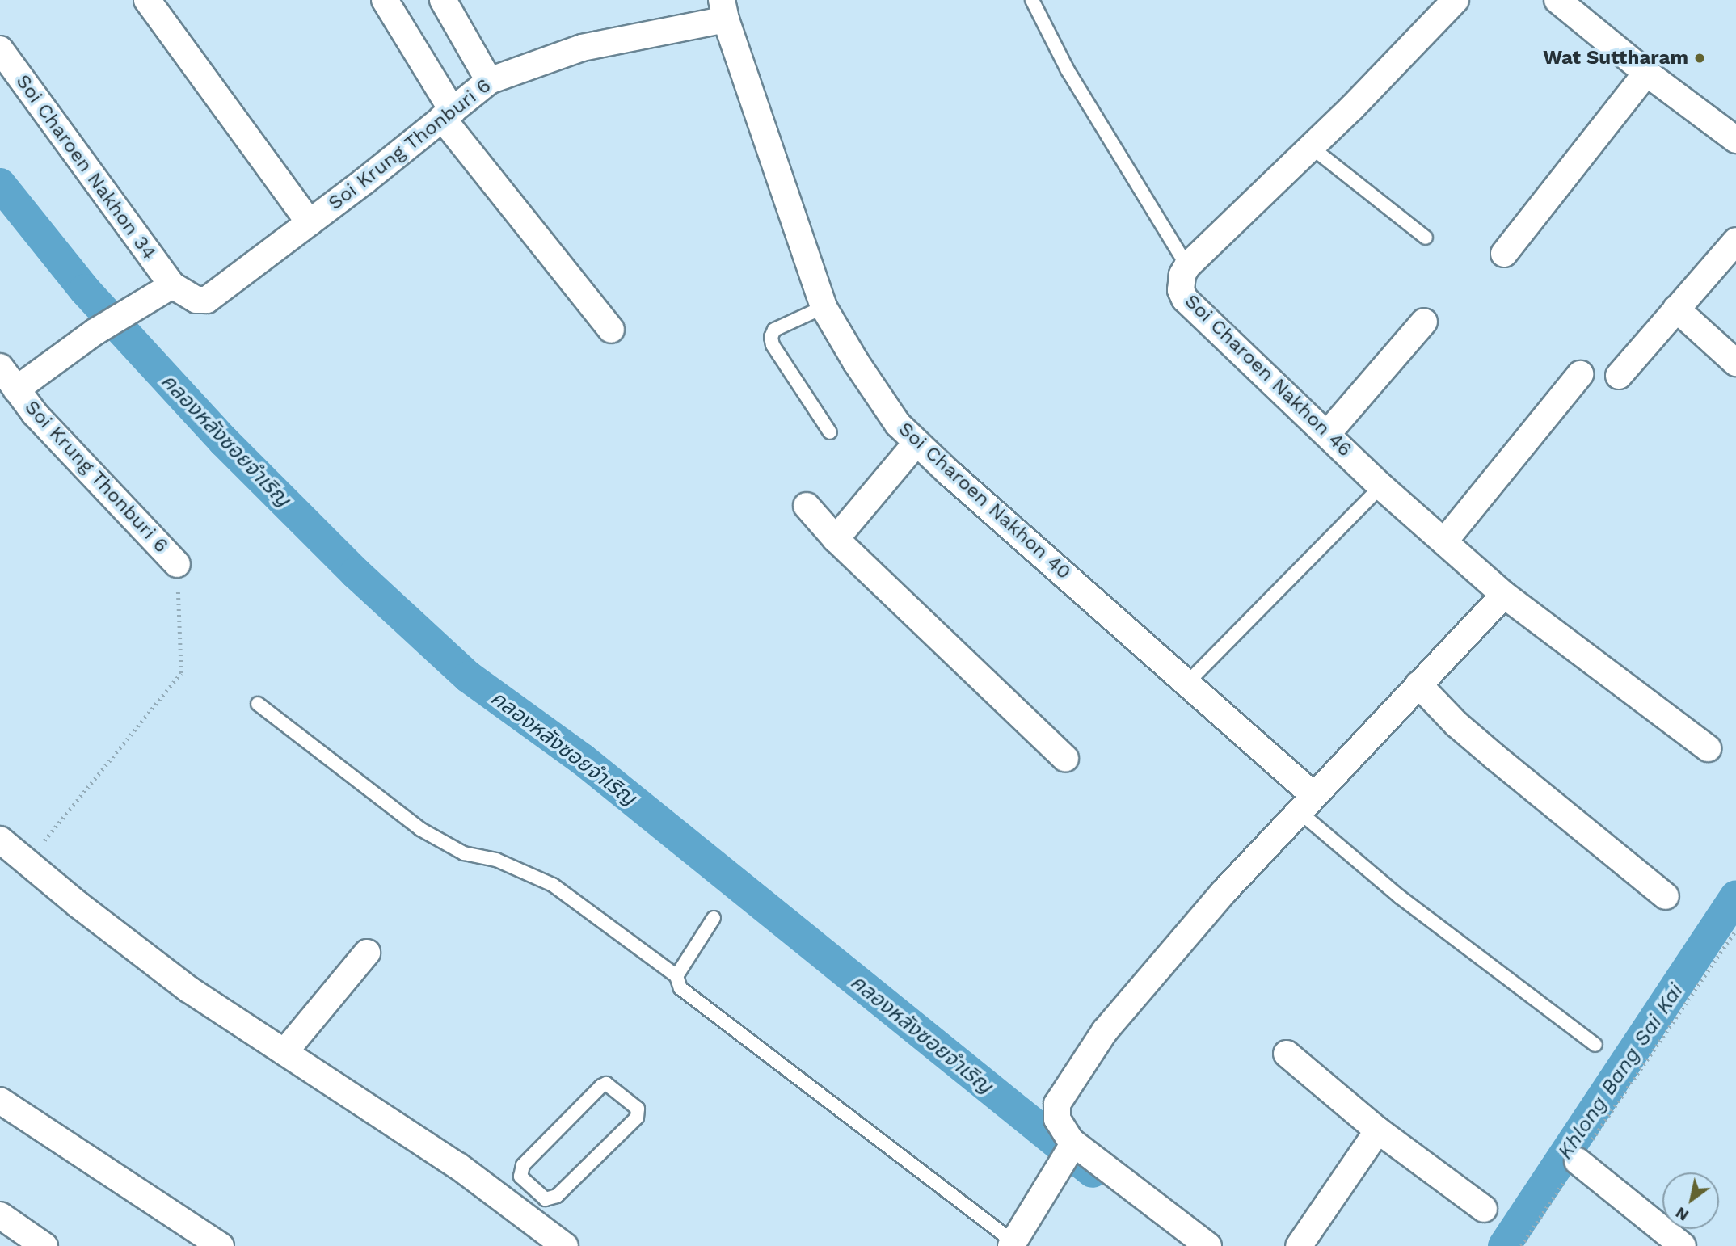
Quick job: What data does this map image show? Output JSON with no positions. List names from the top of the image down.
{
  "streets": {
    "street": [
      "Soi Krung Thonburi 6",
      "Soi Charoen Nakhon 34",
      "Soi Charoen Nakhon 46",
      "Soi Charoen Nakhon 40"
    ]
  },
  "crossings": [
    ["Soi Krung Thonburi 6", "Soi Charoen Nakhon 34"],
    ["Soi Krung Thonburi 6", "Soi Charoen Nakhon 40"]
  ],
  "water": ["คลองหลังซอยจำเริญ", "Khlong Bang Sai Kai"],
  "places": ["Wat Suttharam"],
  "north": "bottom left"
}
